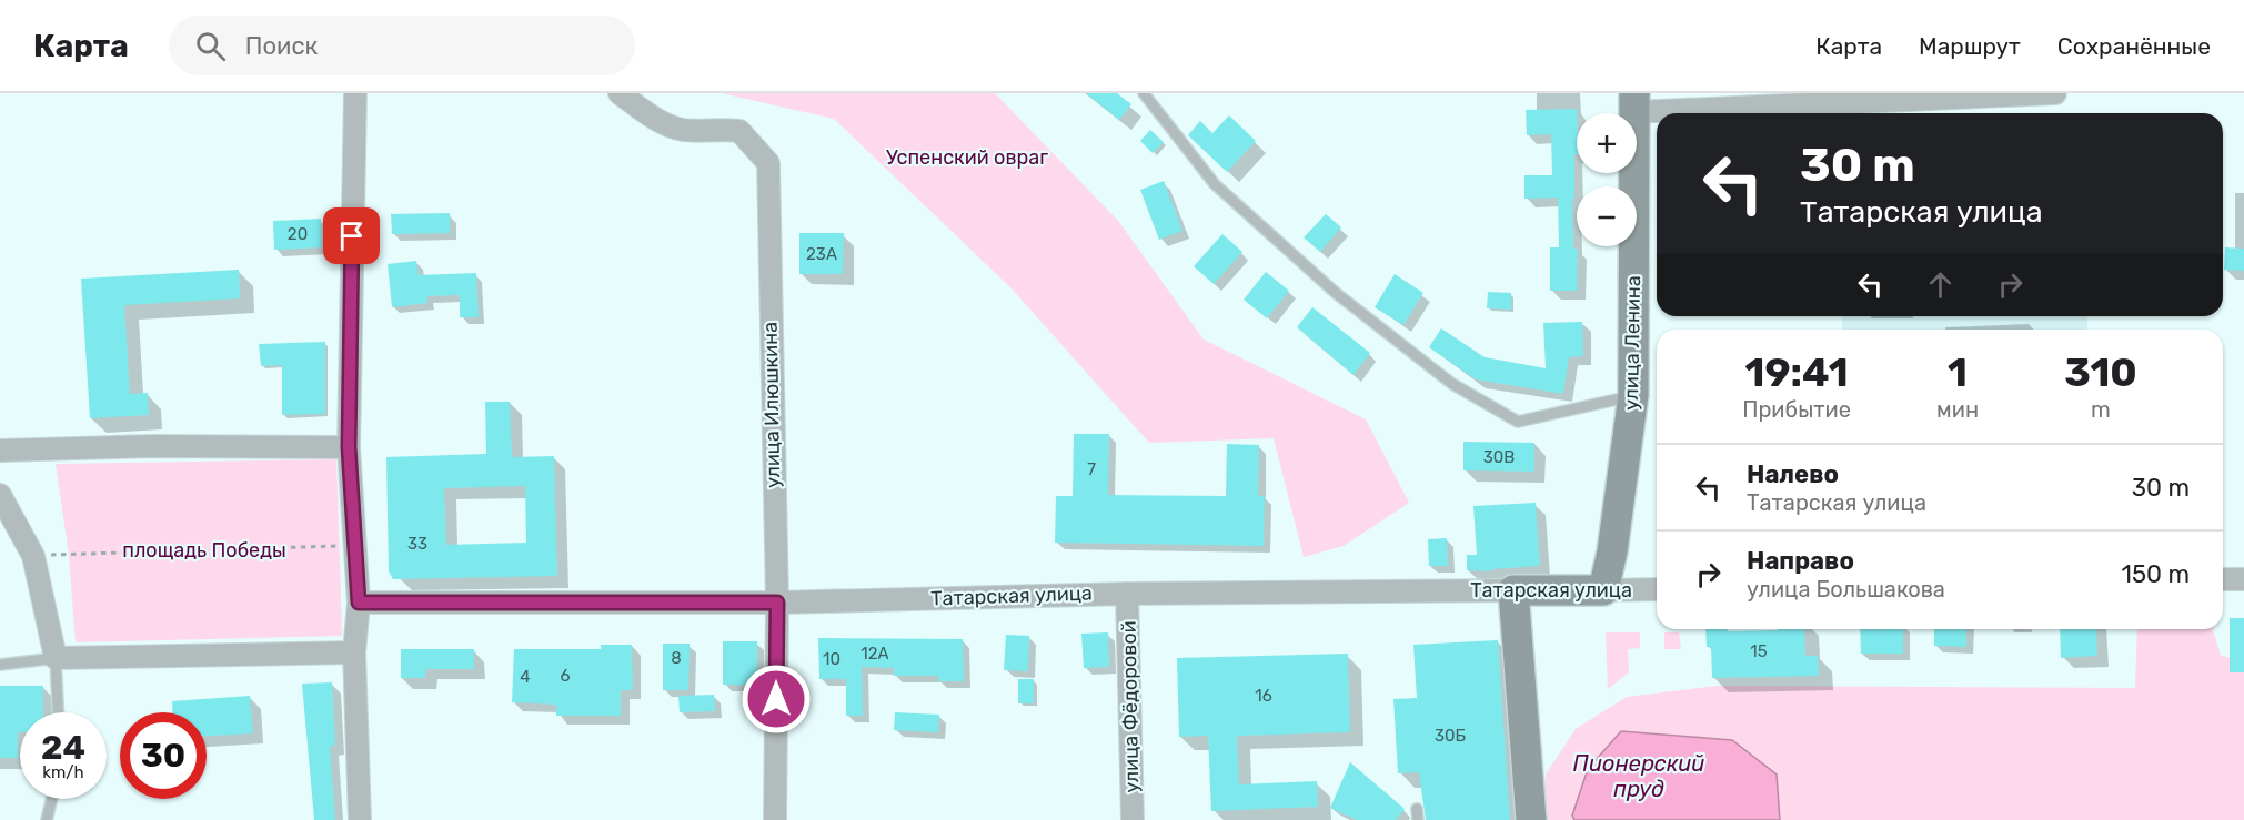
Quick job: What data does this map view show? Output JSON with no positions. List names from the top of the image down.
{
  "streets": {
    "street": [
      "улица Ленина",
      "улица Илюшкина",
      "Татарская улица",
      "улица Фёдоровой"
    ]
  },
  "crossings": [
    ["улица Ленина", "Татарская улица"],
    ["улица Илюшкина", "Татарская улица"],
    ["Татарская улица", "улица Фёдоровой"]
  ],
  "water": ["Пионерский пруд"],
  "parks": ["Успенский овраг", "площадь Победы"],
  "house_numbers": [
    "20",
    "23А",
    "30В",
    "7",
    "33",
    "15",
    "12А",
    "8",
    "10",
    "6",
    "4",
    "16",
    "30Б"
  ],
  "page": {
    "header": "Карта",
    "search": "Поиск",
    "nav": ["Карта", "Маршрут", "Сохранённые"],
    "map_buttons": ["+", "−"],
    "turn": ["30 m", "Татарская улица"],
    "eta": [
      "19:41",
      "Прибытие",
      "1",
      "мин",
      "310",
      "m"
    ],
    "list": [
      {
        "name": "Налево",
        "note": "Татарская улица",
        "value": "30 m"
      },
      {
        "name": "Направо",
        "note": "улица Большакова",
        "value": "150 m"
      }
    ],
    "speed": "24 km/h",
    "limit": "30"
  }
}
